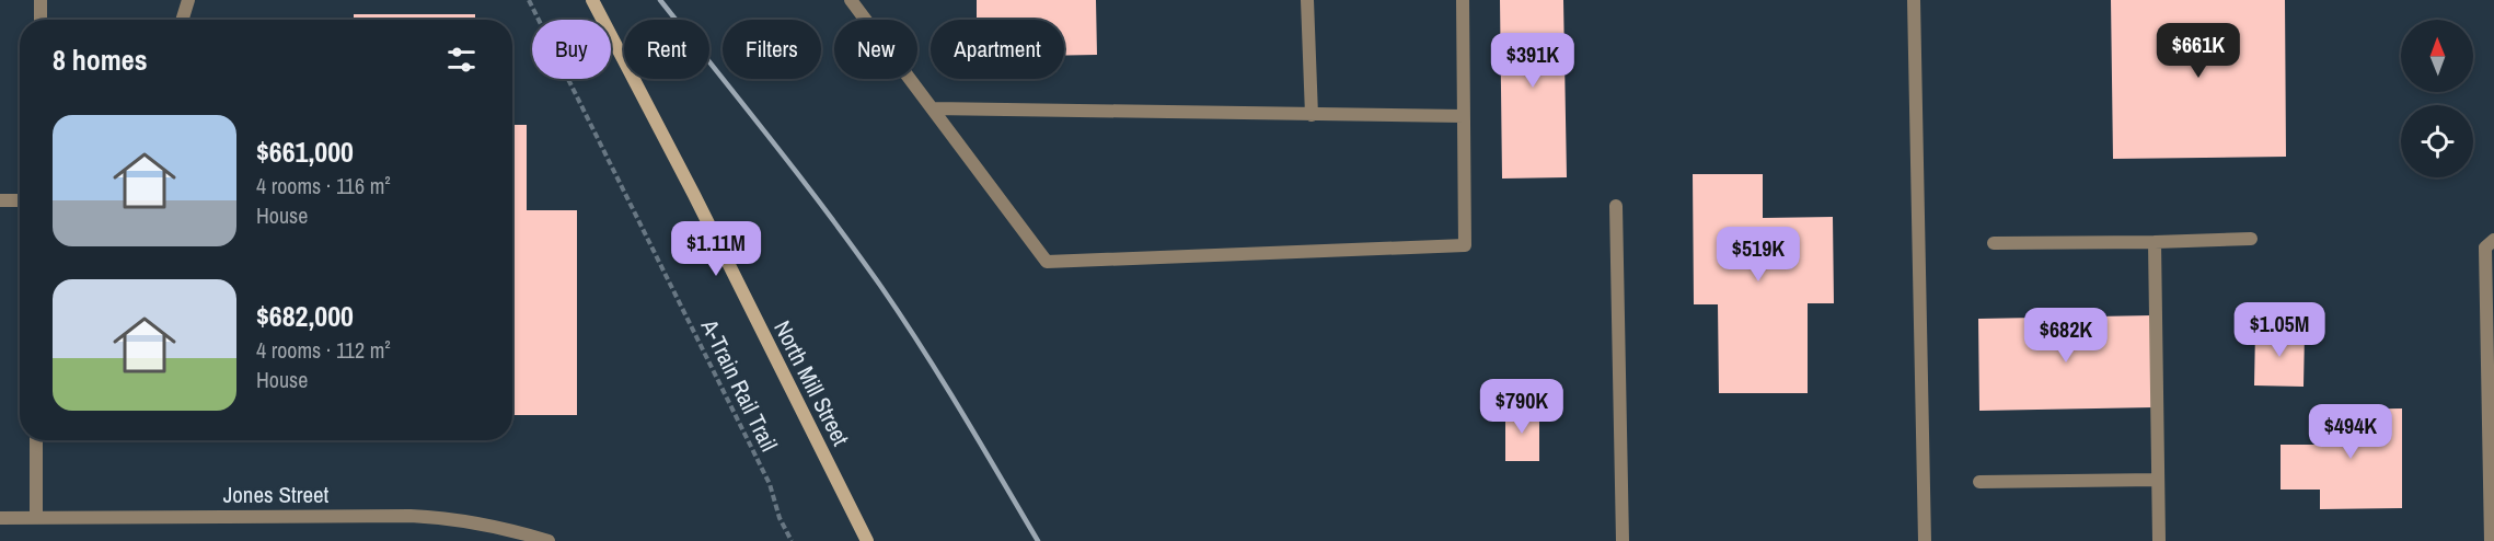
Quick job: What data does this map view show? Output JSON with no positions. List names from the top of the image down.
{
  "streets": {
    "main road": ["North Mill Street"],
    "street": ["Jones Street"],
    "path": ["A-Train Rail Trail"]
  },
  "north": "top",
  "page": {
    "chip": [
      "Buy",
      "Rent",
      "Filters",
      "New",
      "Apartment"
    ],
    "heading": "8 homes",
    "price": [
      "$661K",
      "$391K",
      "$1.11M",
      "$519K",
      "$1.05M",
      "$682K",
      "$790K",
      "$494K"
    ],
    "list": [
      {
        "name": "$661,000",
        "note": "4 rooms · 116 m² · House"
      },
      {
        "name": "$682,000",
        "note": "4 rooms · 112 m² · House"
      }
    ]
  }
}
